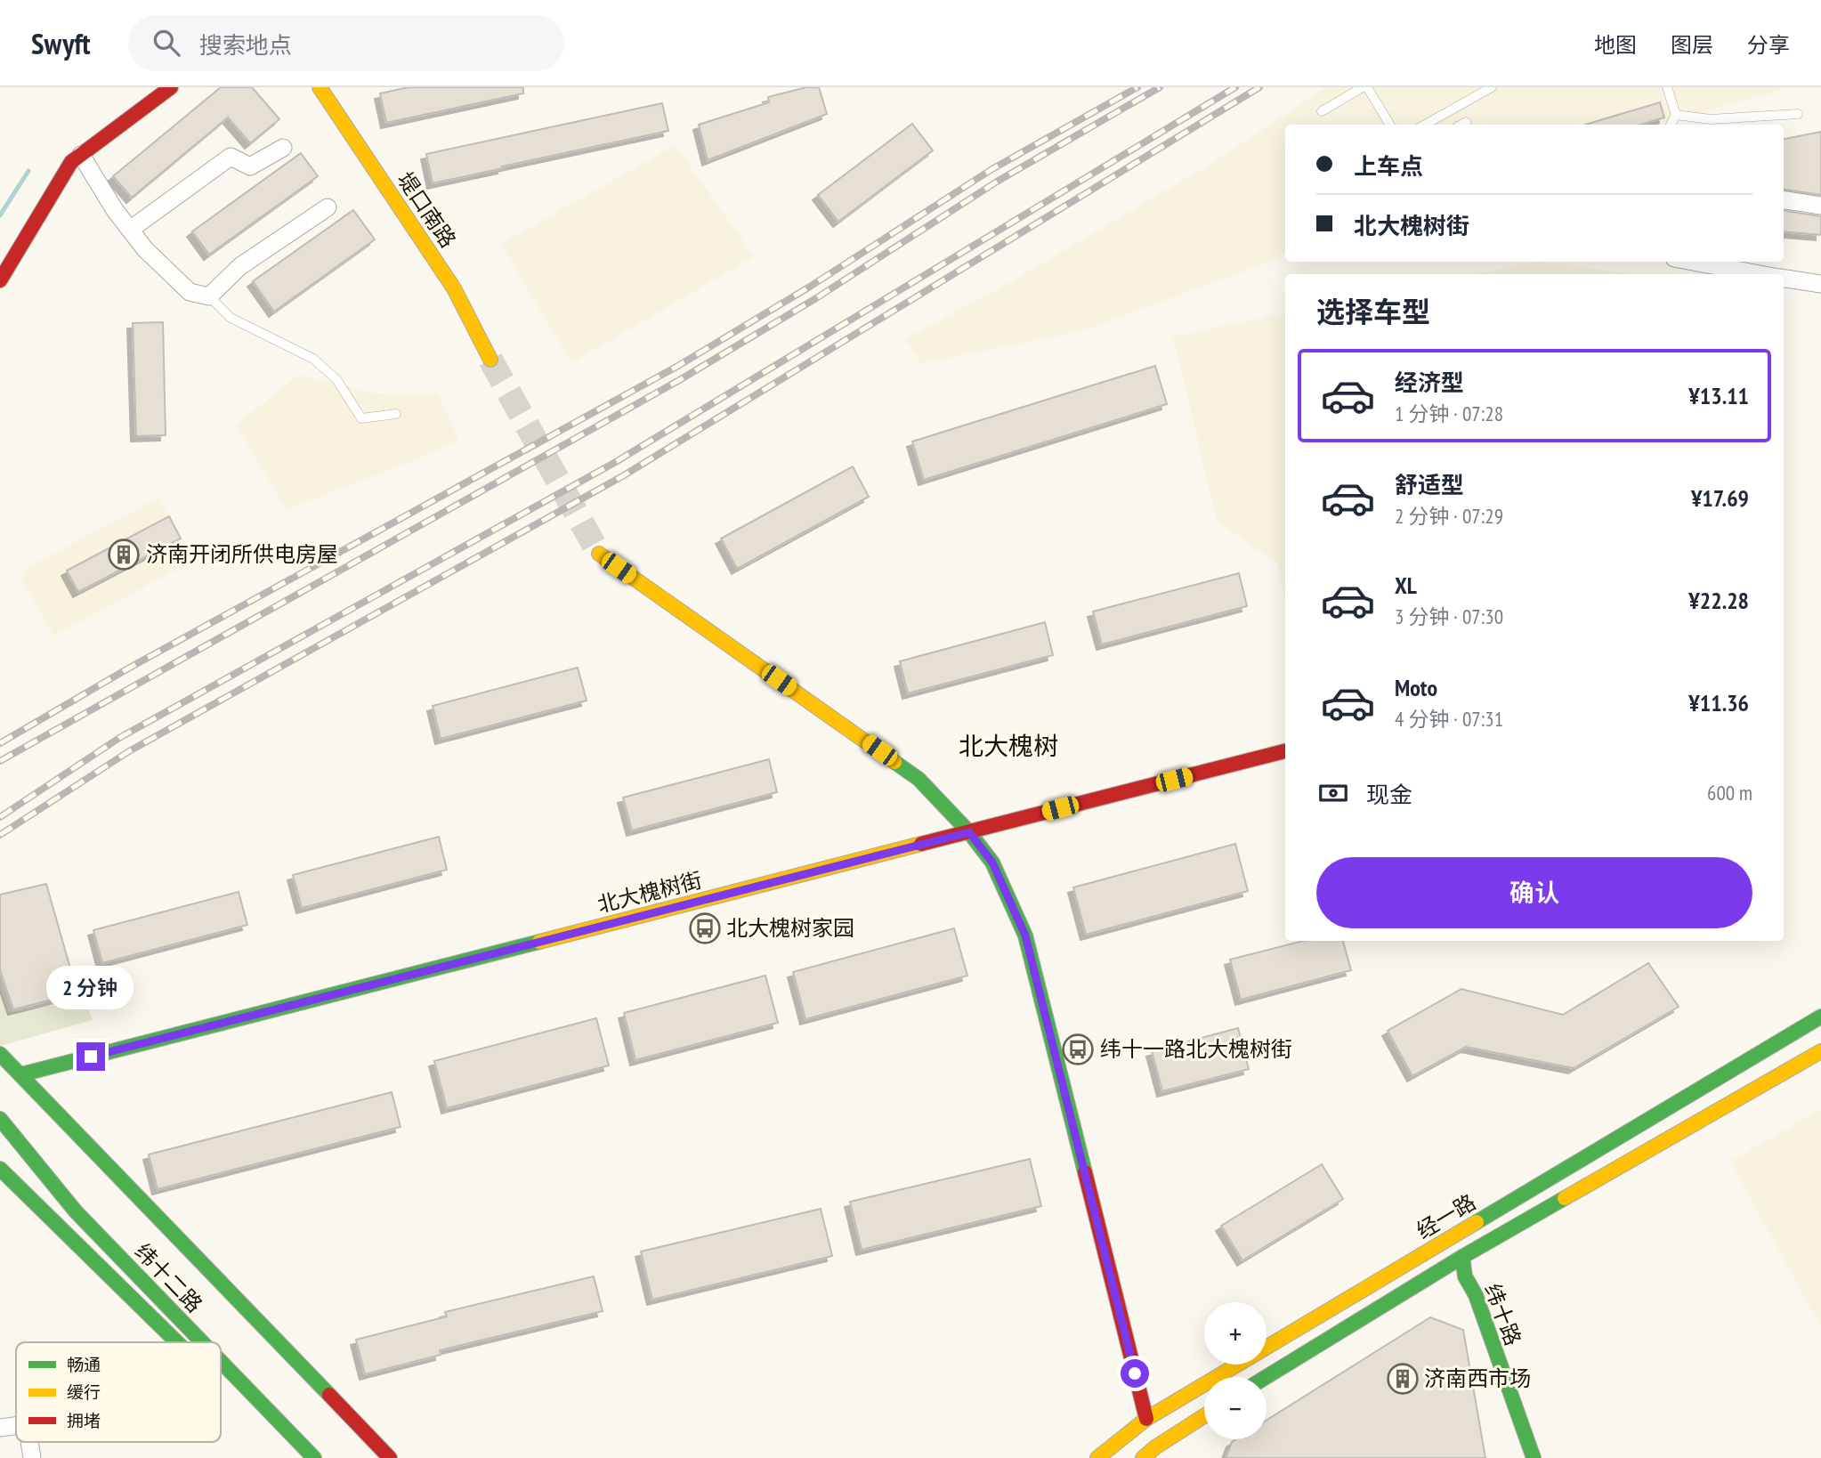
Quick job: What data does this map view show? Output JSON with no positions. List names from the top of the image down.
{
  "streets": {
    "street": [
      "堤口南路",
      "北大槐树街",
      "经一路",
      "纬十二路",
      "纬十路"
    ]
  },
  "crossings": [
    ["经一路", "纬十路"]
  ],
  "districts": ["北大槐树"],
  "places": {
    "building": ["济南开闭所供电房屋", "济南西市场"],
    "bus stop": ["北大槐树家园", "纬十一路北大槐树街"]
  },
  "legend": ["畅通", "缓行", "拥堵"],
  "page": {
    "header": "Swyft",
    "search": "搜索地点",
    "nav": ["地图", "图层", "分享"],
    "banner": ["上车点", "北大槐树街"],
    "heading": "选择车型",
    "list": [
      {
        "name": "经济型",
        "note": "1 分钟 · 07:28",
        "value": "¥13.11"
      },
      {
        "name": "舒适型",
        "note": "2 分钟 · 07:29",
        "value": "¥17.69"
      },
      {
        "name": "XL",
        "note": "3 分钟 · 07:30",
        "value": "¥22.28"
      },
      {
        "name": "Moto",
        "note": "4 分钟 · 07:31",
        "value": "¥11.36"
      }
    ],
    "pay": ["现金", "600 m"],
    "buttons": "确认",
    "bubble": "2 分钟",
    "map_buttons": ["+", "−"]
  }
}
